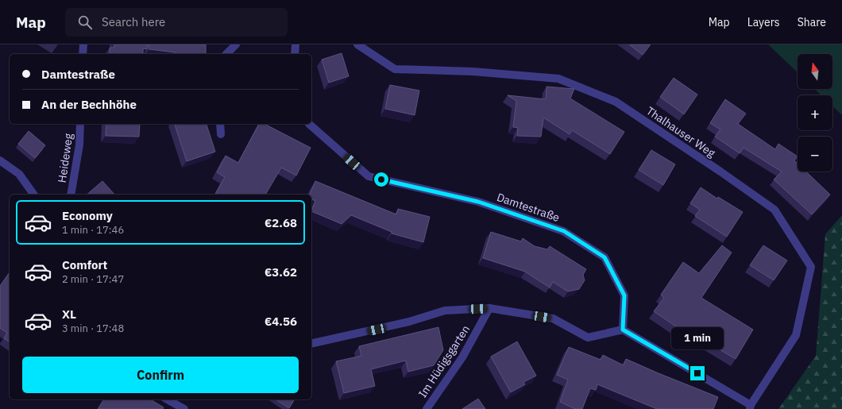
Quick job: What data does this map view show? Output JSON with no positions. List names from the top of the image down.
{
  "streets": {
    "street": [
      "Thalhauser Weg",
      "Heideweg",
      "Damtestraße",
      "Im Hüdigsgarten"
    ]
  },
  "north": "top",
  "page": {
    "header": "Map",
    "search": "Search here",
    "nav": ["Map", "Layers", "Share"],
    "map_buttons": ["+", "−"],
    "banner": ["Damtestraße", "An der Bechhöhe"],
    "list": [
      {
        "name": "Economy",
        "note": "1 min · 17:46",
        "value": "€2.68"
      },
      {
        "name": "Comfort",
        "note": "2 min · 17:47",
        "value": "€3.62"
      },
      {
        "name": "XL",
        "note": "3 min · 17:48",
        "value": "€4.56"
      }
    ],
    "bubble": "1 min",
    "buttons": "Confirm"
  }
}
